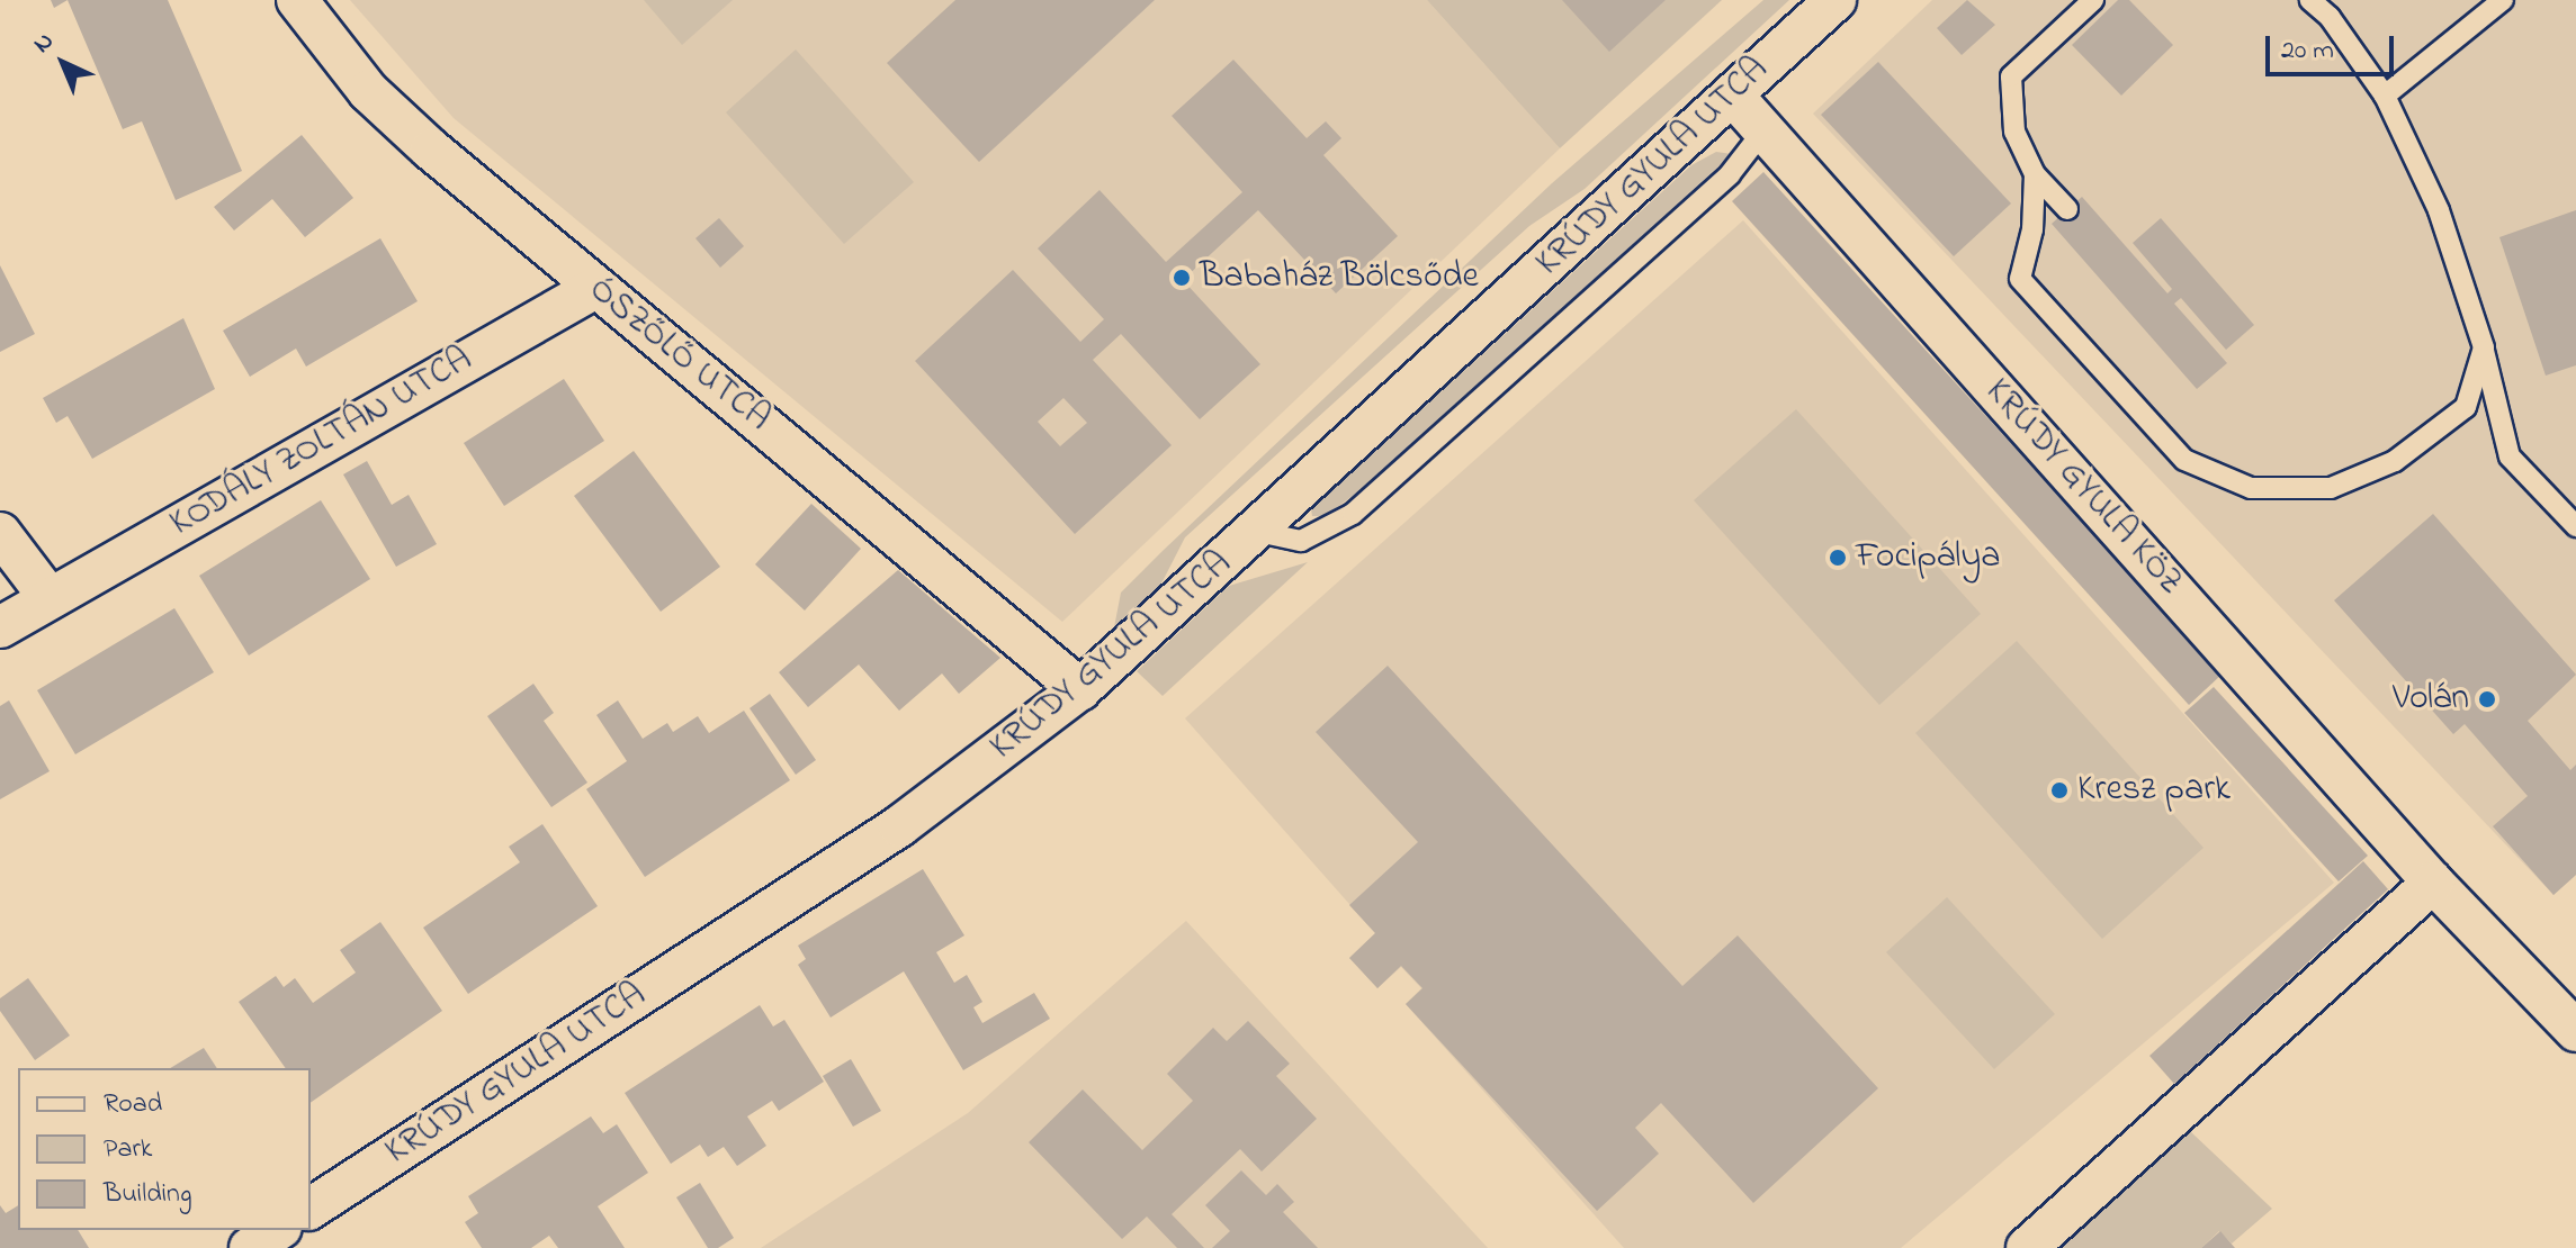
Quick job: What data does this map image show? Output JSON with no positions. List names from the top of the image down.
{
  "streets": {
    "street": [
      "KRÚDY GYULA UTCA",
      "ÓSZŐLŐ UTCA",
      "KODÁLY ZOLTÁN UTCA",
      "KRÚDY GYULA KÖZ"
    ]
  },
  "crossings": [
    ["KRÚDY GYULA UTCA", "ÓSZŐLŐ UTCA"],
    ["KRÚDY GYULA UTCA", "KRÚDY GYULA KÖZ"],
    ["ÓSZŐLŐ UTCA", "KODÁLY ZOLTÁN UTCA"]
  ],
  "places": [
    "Babaház Bölcsőde",
    "Focipálya",
    "Volán",
    "Kresz park"
  ],
  "legend": ["Road", "Park", "Building"],
  "scale_bar": "20 m",
  "north": "top left"
}
